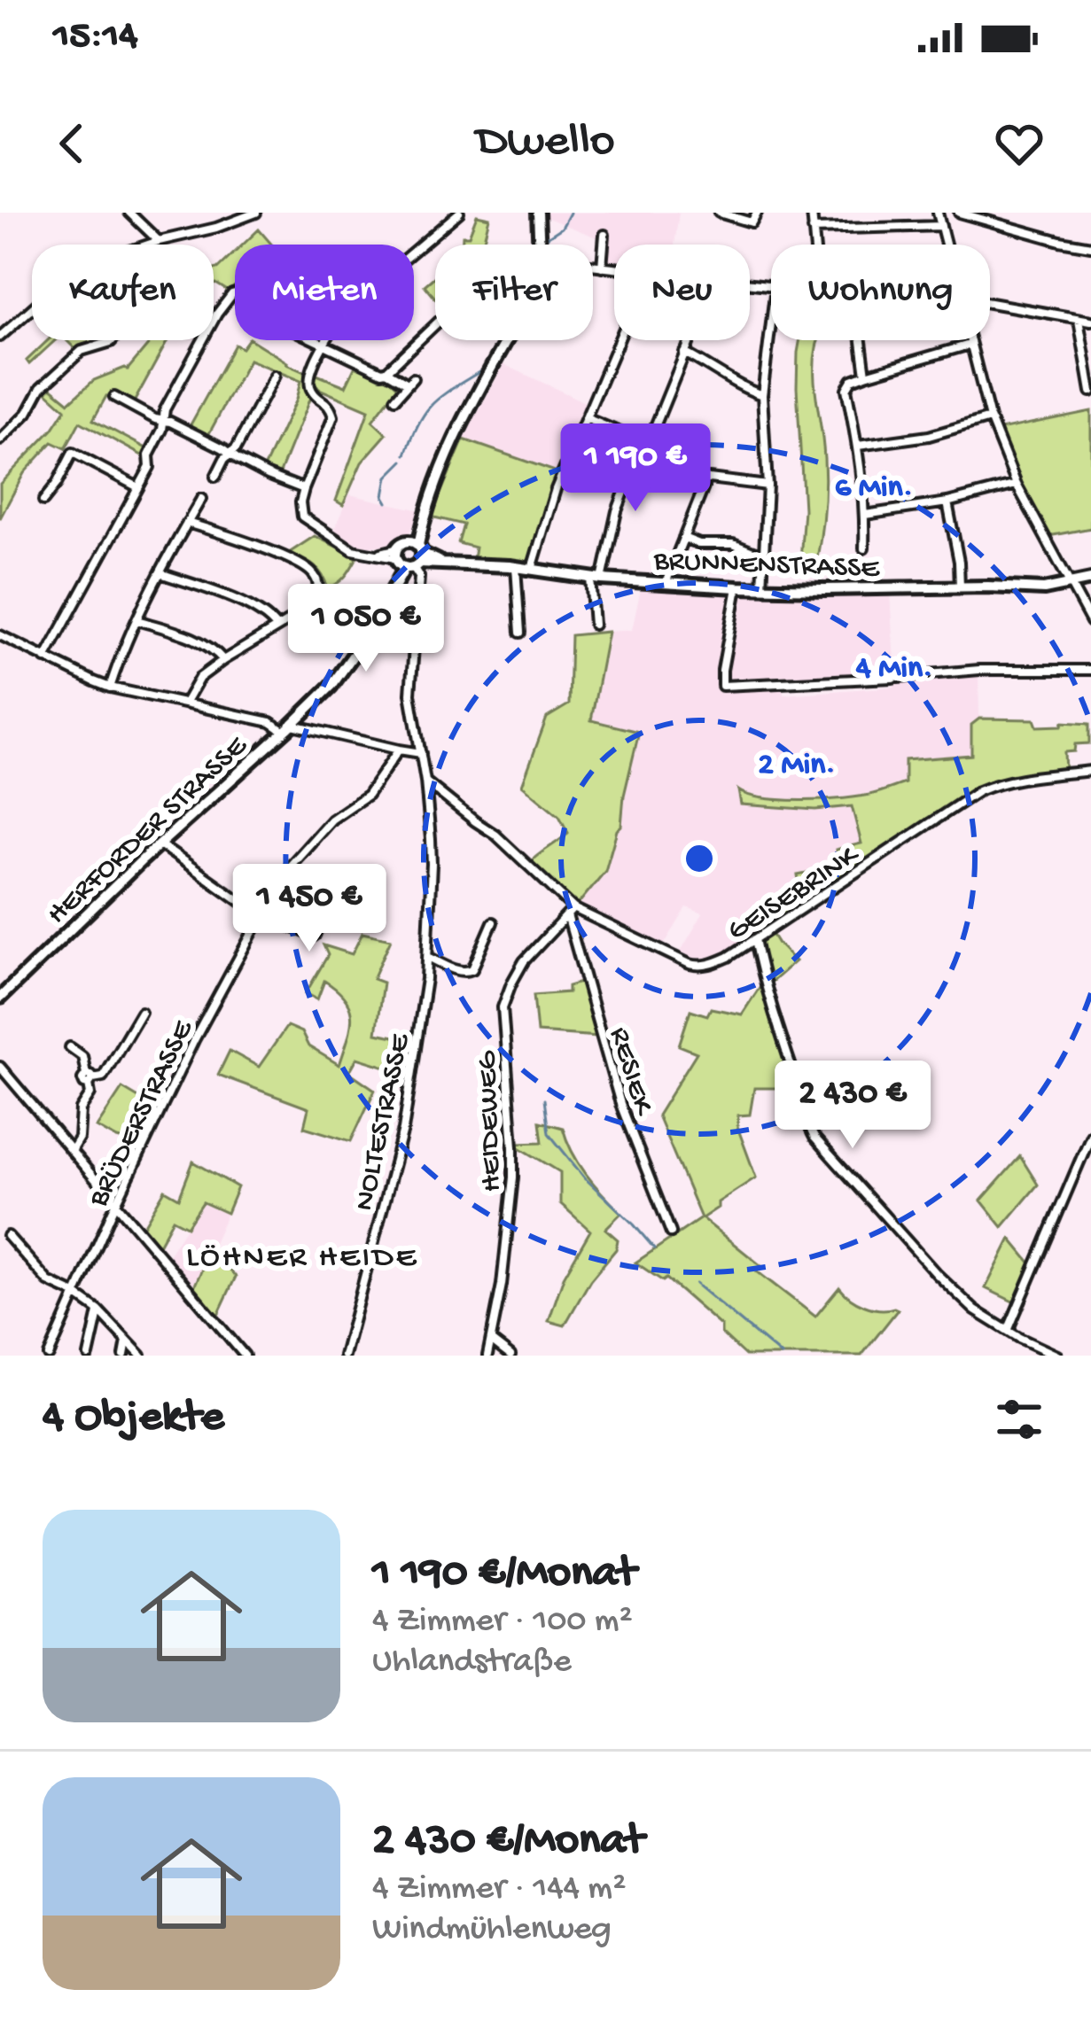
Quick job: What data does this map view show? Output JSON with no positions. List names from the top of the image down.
{
  "streets": {
    "main road": ["BRUNNENSTRASSE", "HERFORDER STRASSE"],
    "street": [
      "GEISEBRINK",
      "RESIEK",
      "BRÜDERSTRASSE",
      "NOLTESTRASSE",
      "HEIDEWEG"
    ]
  },
  "crossings": [
    ["BRUNNENSTRASSE", "HERFORDER STRASSE"],
    ["BRUNNENSTRASSE", "NOLTESTRASSE"],
    ["HERFORDER STRASSE", "NOLTESTRASSE"],
    ["GEISEBRINK", "RESIEK"],
    ["GEISEBRINK", "NOLTESTRASSE"],
    ["GEISEBRINK", "HEIDEWEG"],
    ["RESIEK", "HEIDEWEG"]
  ],
  "districts": ["LÖHNER HEIDE"],
  "page": {
    "status": "15:14",
    "header": "Dwello",
    "chip": [
      "Kaufen",
      "Mieten",
      "Filter",
      "Neu",
      "Wohnung"
    ],
    "price": [
      "1 190 €",
      "1 050 €",
      "1 450 €",
      "2 430 €"
    ],
    "heading": "4 Objekte",
    "list": [
      {
        "name": "1 190 €/Monat",
        "note": "4 Zimmer · 100 m² · Uhlandstraße"
      },
      {
        "name": "2 430 €/Monat",
        "note": "4 Zimmer · 144 m² · Windmühlenweg"
      }
    ]
  },
  "rings": ["6 Min.", "4 Min.", "2 Min."]
}
